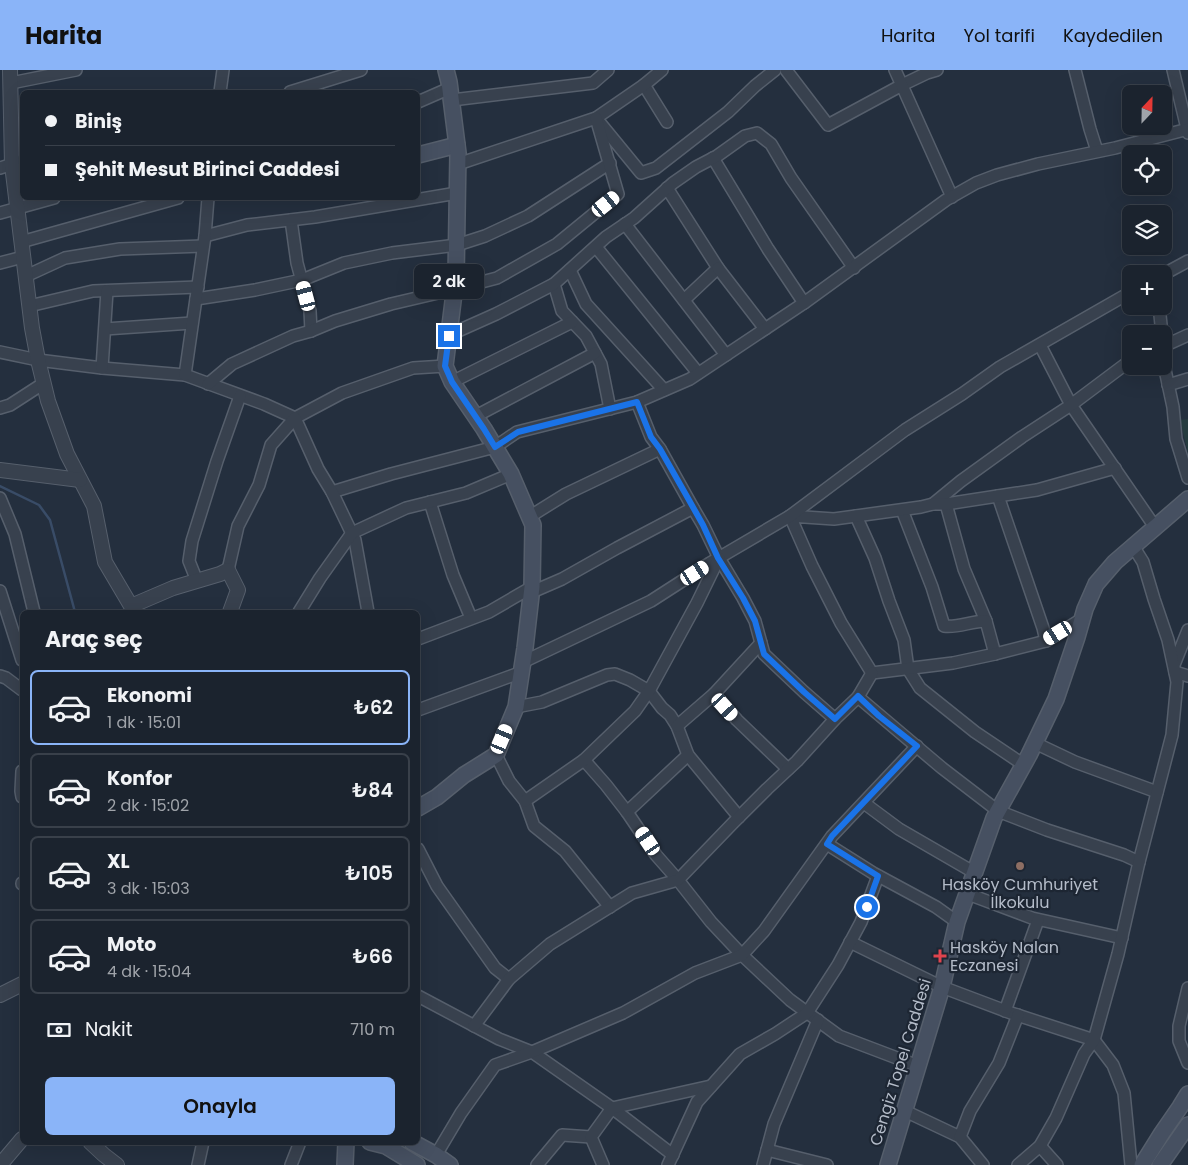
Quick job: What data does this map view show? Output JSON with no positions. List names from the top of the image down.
{
  "streets": {
    "main road": ["Cengiz Topel Caddesi"]
  },
  "places": {
    "other": ["Hasköy Cumhuriyet İlkokulu"],
    "health": ["Hasköy Nalan Eczanesi"]
  },
  "north": "top",
  "page": {
    "header": "Harita",
    "nav": ["Harita", "Yol tarifi", "Kaydedilen"],
    "map_buttons": ["+", "−"],
    "banner": ["Biniş", "Şehit Mesut Birinci Caddesi"],
    "bubble": "2 dk",
    "heading": "Araç seç",
    "list": [
      {
        "name": "Ekonomi",
        "note": "1 dk · 15:01",
        "value": "₺62"
      },
      {
        "name": "Konfor",
        "note": "2 dk · 15:02",
        "value": "₺84"
      },
      {
        "name": "XL",
        "note": "3 dk · 15:03",
        "value": "₺105"
      },
      {
        "name": "Moto",
        "note": "4 dk · 15:04",
        "value": "₺66"
      }
    ],
    "pay": ["Nakit", "710 m"],
    "buttons": "Onayla"
  }
}
